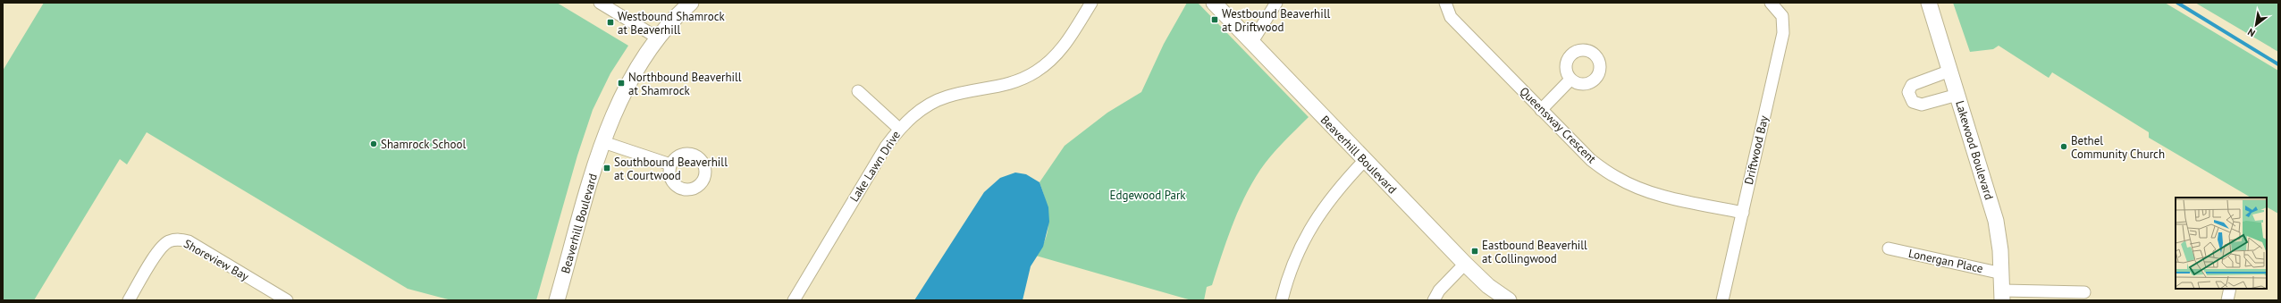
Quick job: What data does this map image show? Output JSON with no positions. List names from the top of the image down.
{
  "streets": {
    "street": [
      "Queensway Crescent",
      "Driftwood Bay",
      "Lakewood Boulevard",
      "Beaverhill Boulevard",
      "Lake Lawn Drive",
      "Shoreview Bay",
      "Lonergan Place"
    ]
  },
  "crossings": [
    ["Queensway Crescent", "Driftwood Bay"],
    ["Lakewood Boulevard", "Lonergan Place"]
  ],
  "parks": ["Edgewood Park"],
  "places": {
    "transit": [
      "Westbound Beaverhill at Driftwood",
      "Westbound Shamrock at Beaverhill",
      "Northbound Beaverhill at Shamrock",
      "Southbound Beaverhill at Courtwood",
      "Eastbound Beaverhill at Collingwood"
    ],
    "other": ["Shamrock School", "Bethel Community Church"]
  },
  "north": "bottom left"
}
